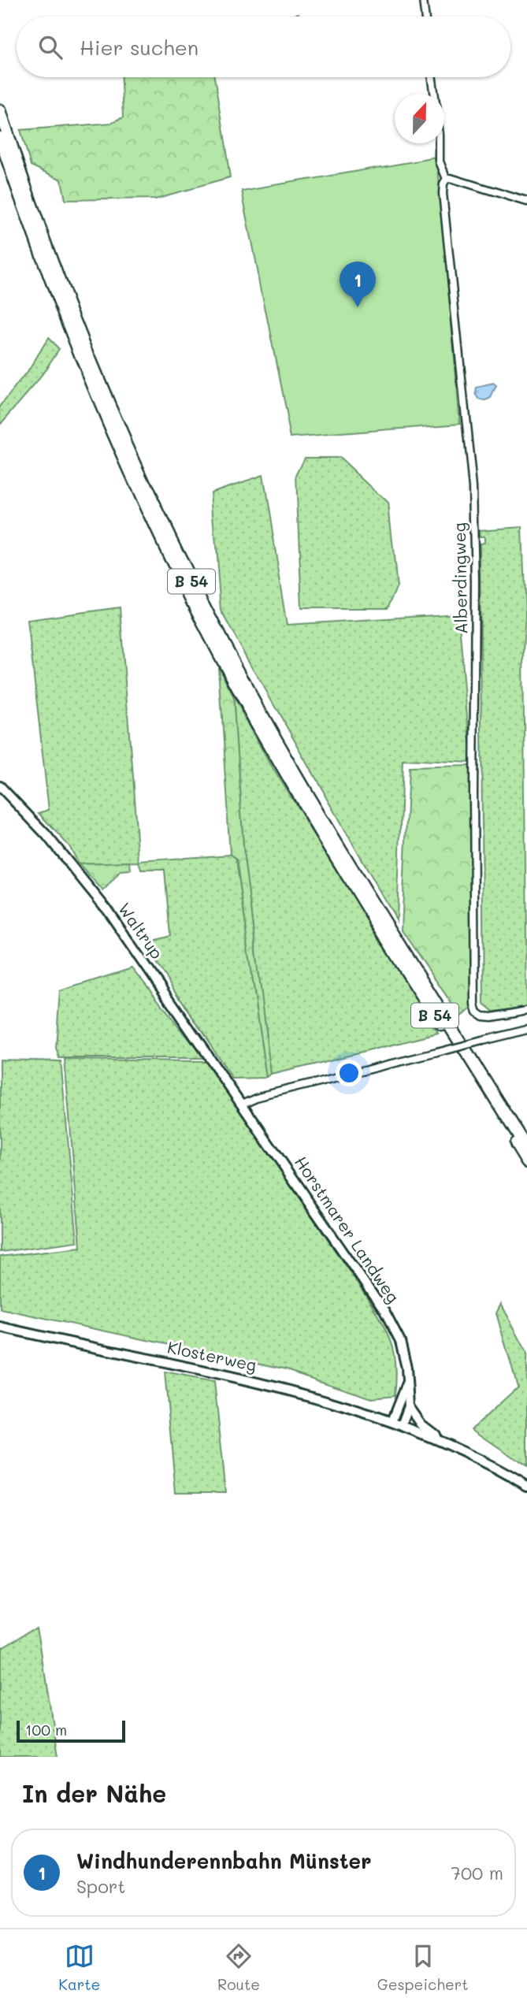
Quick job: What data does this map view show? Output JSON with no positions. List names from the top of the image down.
{
  "streets": {
    "highway": ["B 54"],
    "main road": ["Waltrup", "Horstmarer Landweg", "Klosterweg"],
    "street": ["Alberdingweg"]
  },
  "crossings": [
    ["Waltrup", "Horstmarer Landweg"],
    ["Horstmarer Landweg", "Klosterweg"]
  ],
  "scale_bar": "100 m",
  "north": "top",
  "page": {
    "search": "Hier suchen",
    "pins": "1",
    "scale": "100 m",
    "heading": "In der Nähe",
    "list": [
      {
        "mark": "1",
        "name": "Windhunderennbahn Münster",
        "note": "Sport",
        "value": "700 m"
      }
    ],
    "nav": ["Karte", "Route", "Gespeichert"]
  }
}
